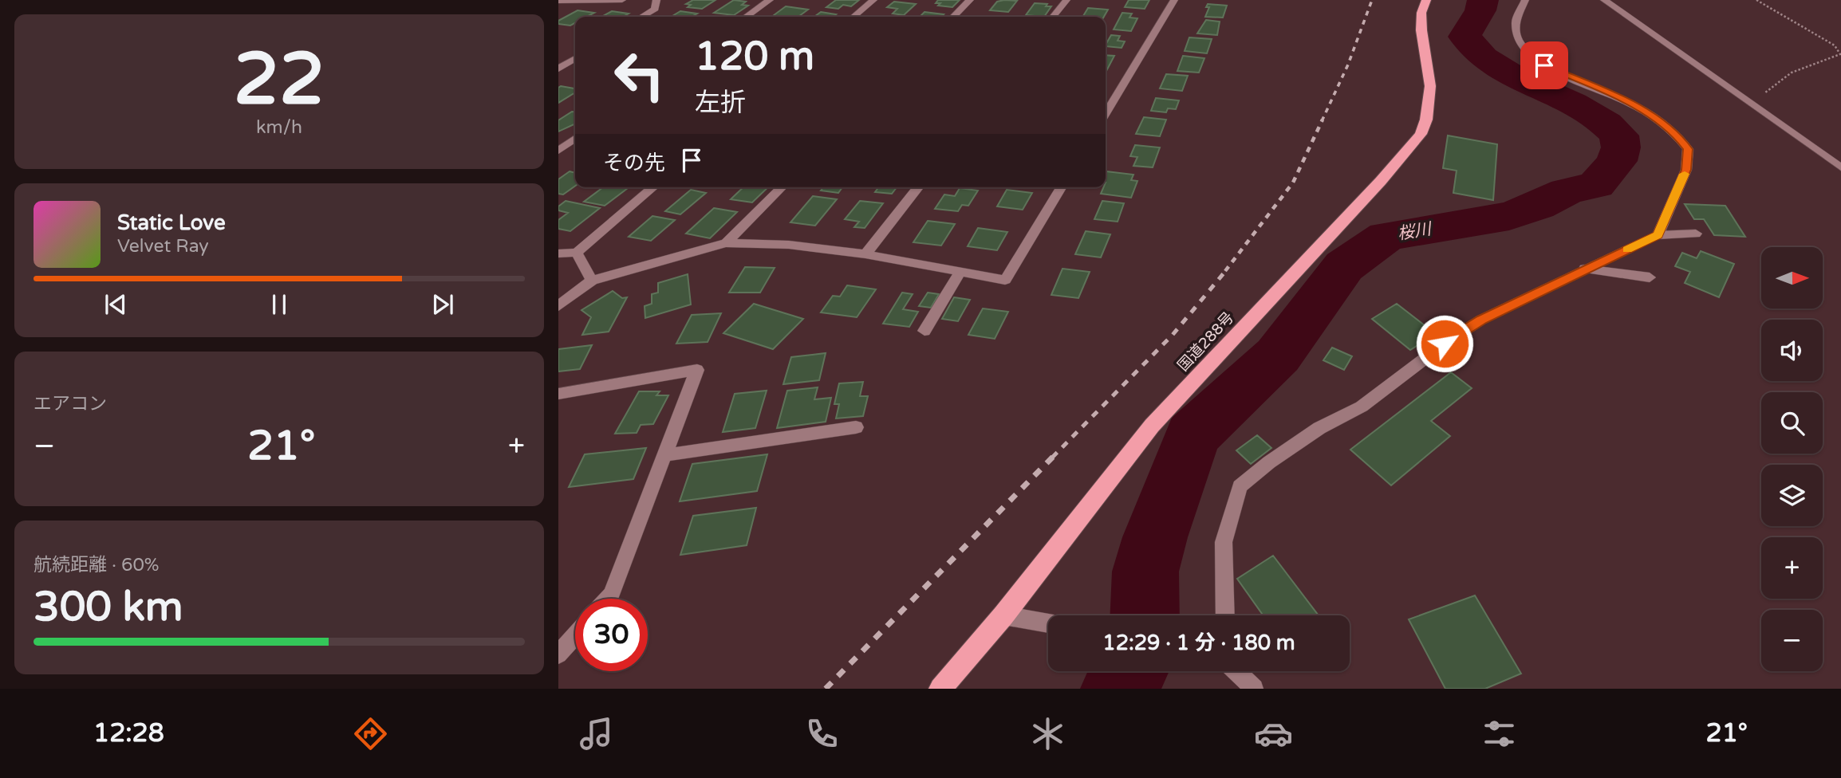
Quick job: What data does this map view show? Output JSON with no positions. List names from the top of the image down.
{
  "streets": {
    "highway": ["国道288号"]
  },
  "water": ["桜川"],
  "north": "right",
  "page": {
    "tile": [
      ["22", "km/h"],
      "エアコン",
      ["航続距離 · 60%", "300 km"]
    ],
    "turn": ["120 m", "左折"],
    "then": "その先",
    "song": ["Static Love", "Velvet Ray"],
    "map_buttons": ["+", "−"],
    "heat": ["−", "21°", "+"],
    "limit": "30",
    "trip": "12:29 · 1 分 · 180 m",
    "tabs": ["12:28", "21°"]
  }
}
